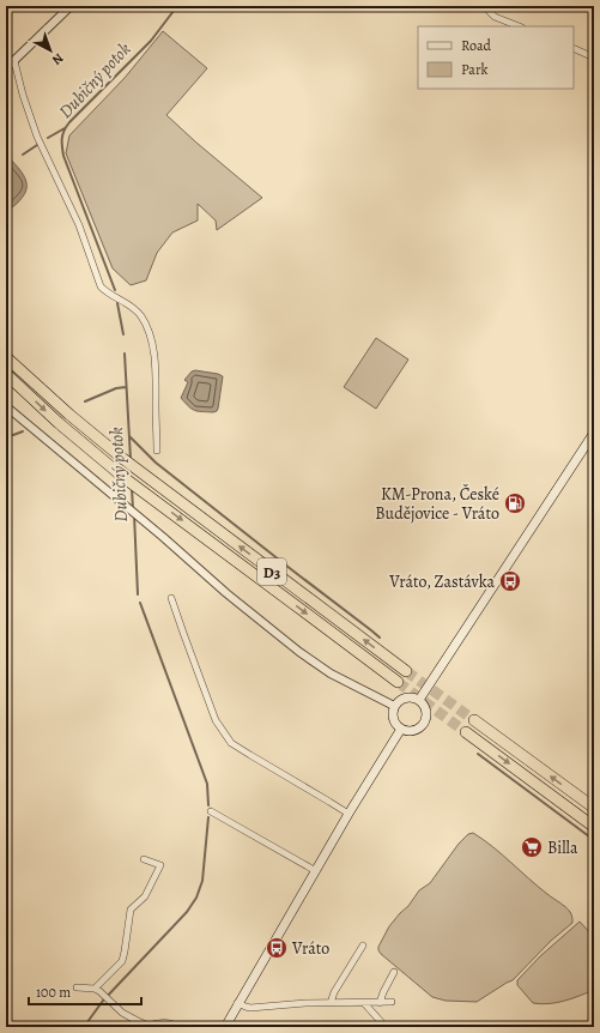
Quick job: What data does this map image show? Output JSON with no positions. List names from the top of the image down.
{
  "streets": {
    "highway": ["D3"]
  },
  "water": ["Dubičný potok"],
  "places": {
    "fuel station": ["KM-Prona, České Budějovice - Vráto"],
    "bus stop": ["Vráto, Zastávka", "Vráto"],
    "supermarket": ["Billa"]
  },
  "legend": ["Road", "Park"],
  "scale_bar": "100 m",
  "north": "bottom right"
}
